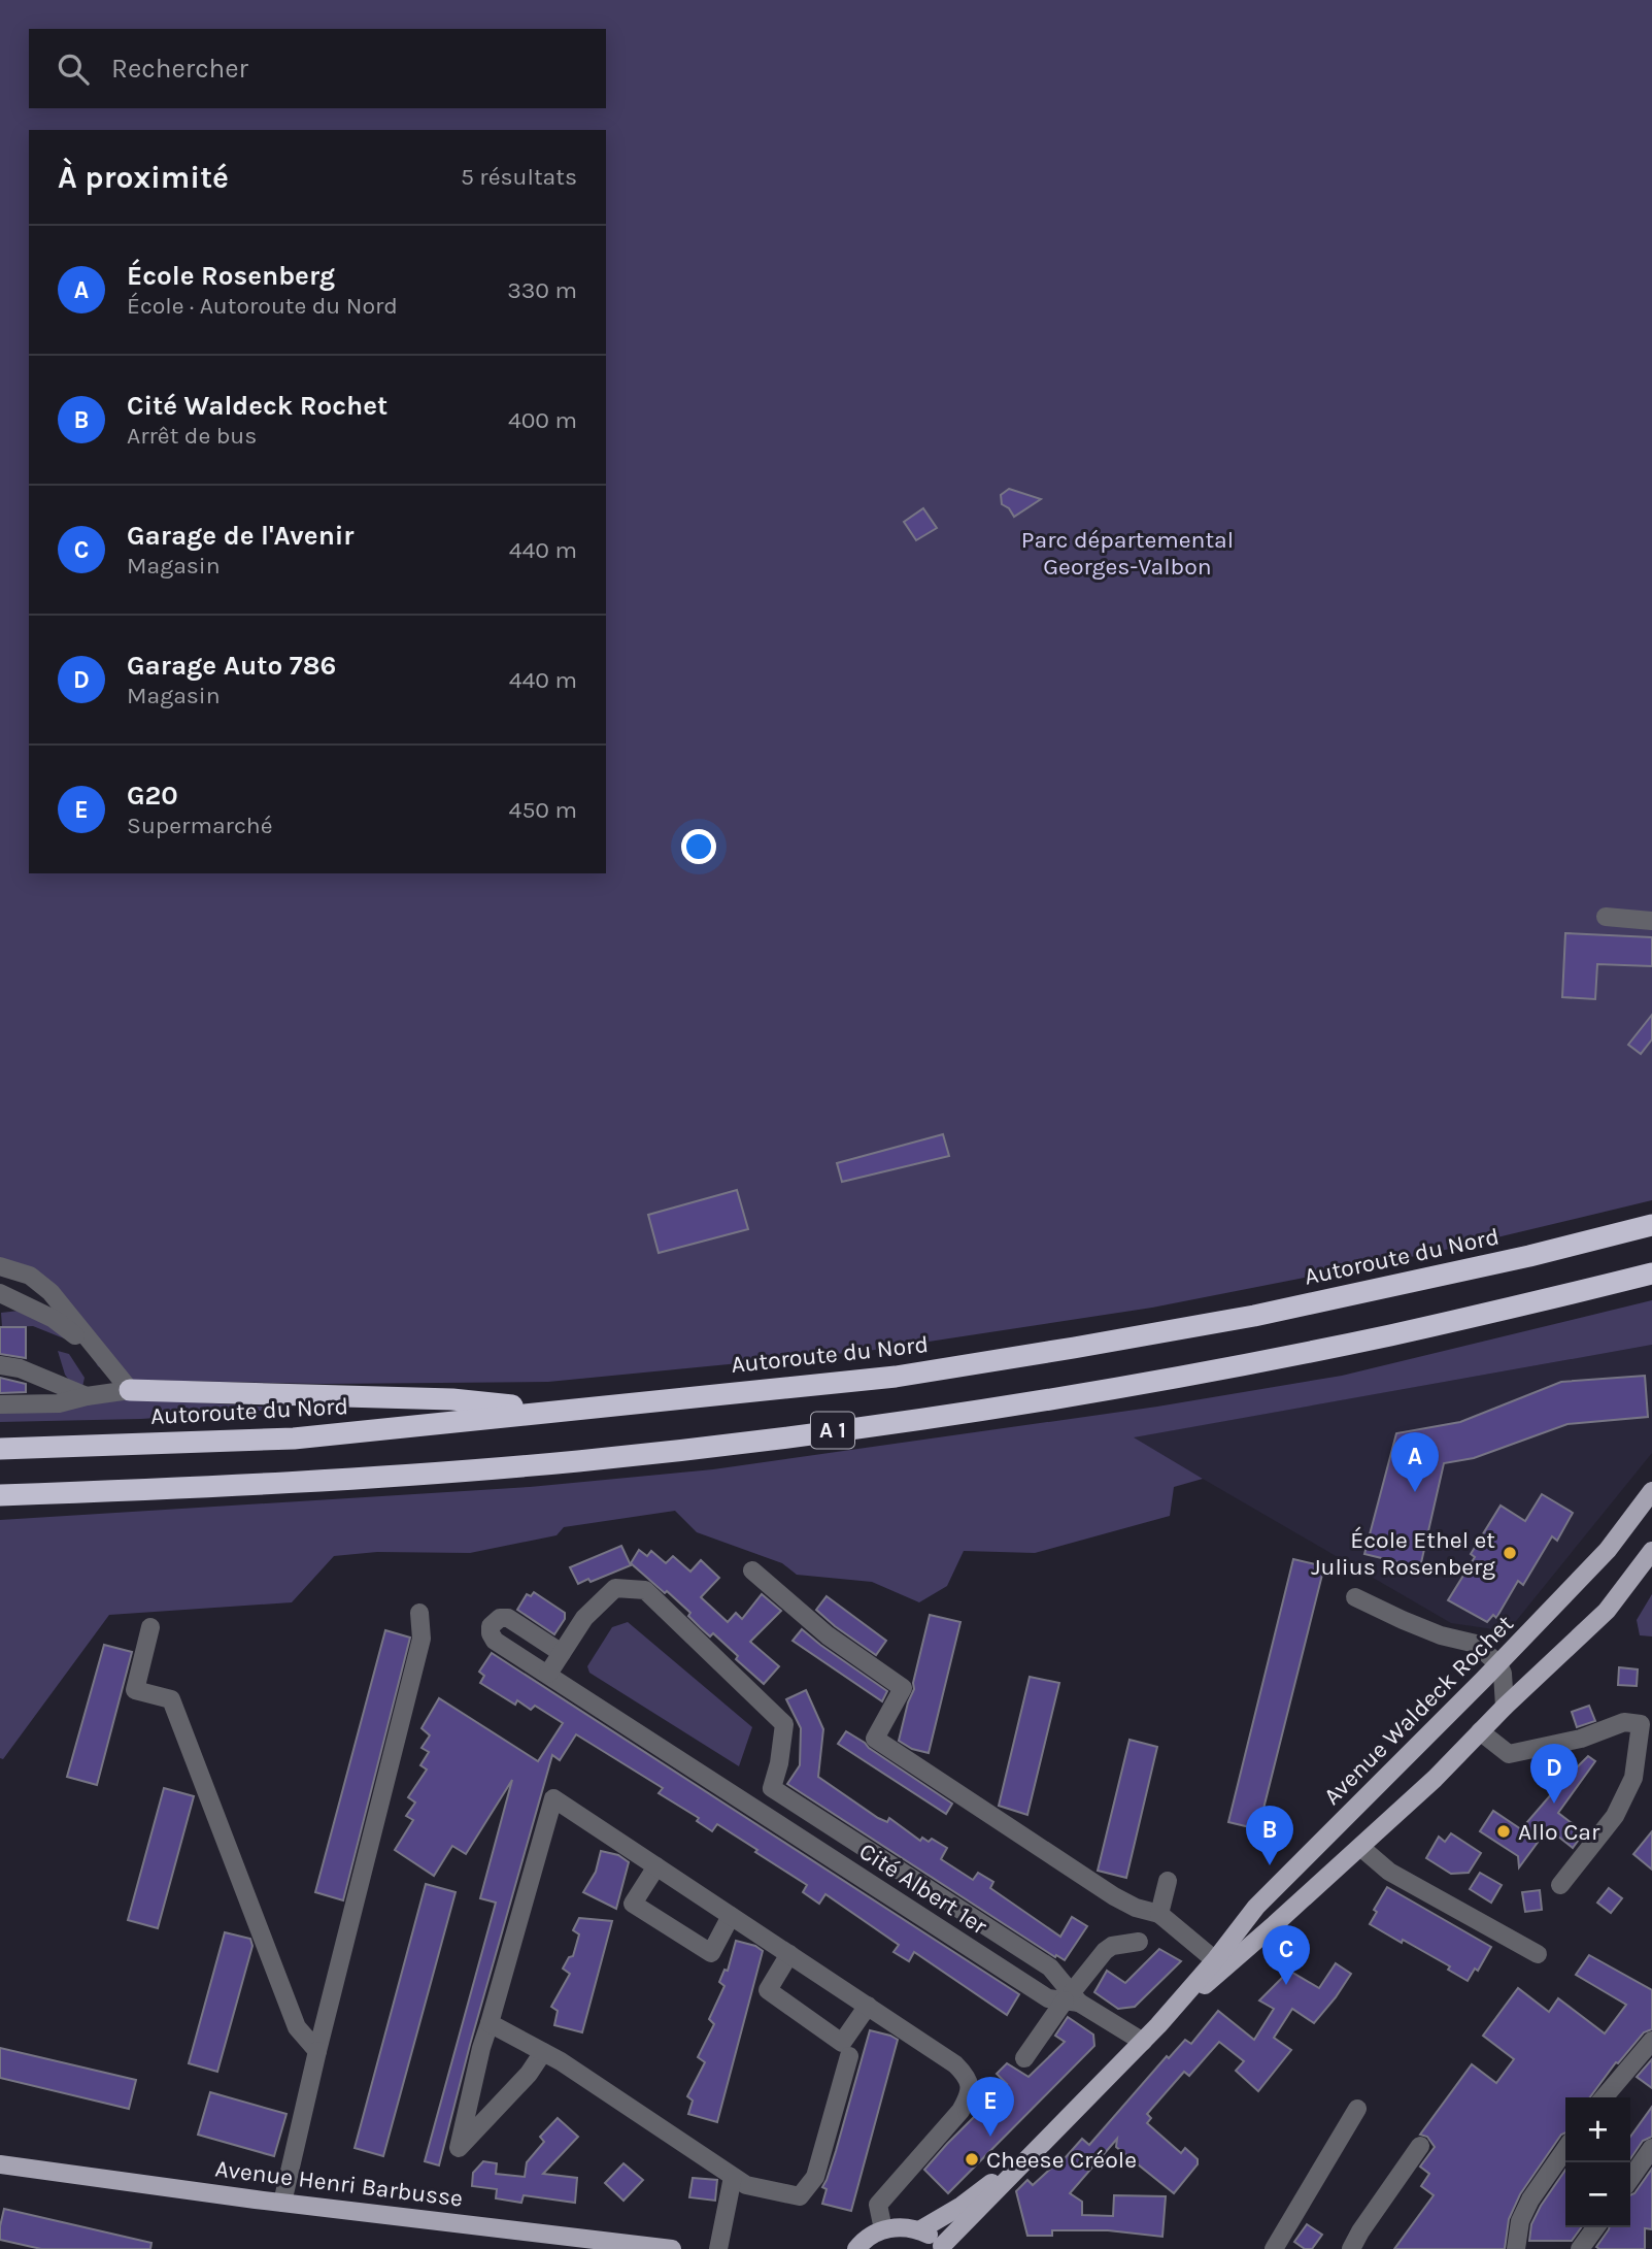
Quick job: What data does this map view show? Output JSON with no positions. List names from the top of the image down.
{
  "streets": {
    "highway": ["Autoroute du Nord", "A 1"],
    "main road": ["Avenue Waldeck Rochet", "Avenue Henri Barbusse"],
    "street": ["Cité Albert 1er"]
  },
  "crossings": [
    ["Avenue Waldeck Rochet", "Cité Albert 1er"]
  ],
  "parks": ["Parc départemental Georges-Valbon"],
  "places": ["École Ethel et Julius Rosenberg", "Allo Car", "Cheese Créole"],
  "page": {
    "search": "Rechercher",
    "heading": ["À proximité", "5 résultats"],
    "list": [
      {
        "mark": "A",
        "name": "École Rosenberg",
        "note": "École · Autoroute du Nord",
        "value": "330 m"
      },
      {
        "mark": "B",
        "name": "Cité Waldeck Rochet",
        "note": "Arrêt de bus",
        "value": "400 m"
      },
      {
        "mark": "C",
        "name": "Garage de l'Avenir",
        "note": "Magasin",
        "value": "440 m"
      },
      {
        "mark": "D",
        "name": "Garage Auto 786",
        "note": "Magasin",
        "value": "440 m"
      },
      {
        "mark": "E",
        "name": "G20",
        "note": "Supermarché",
        "value": "450 m"
      }
    ],
    "pins": [
      "A",
      "D",
      "B",
      "C",
      "E"
    ],
    "map_buttons": ["+", "−"]
  }
}
